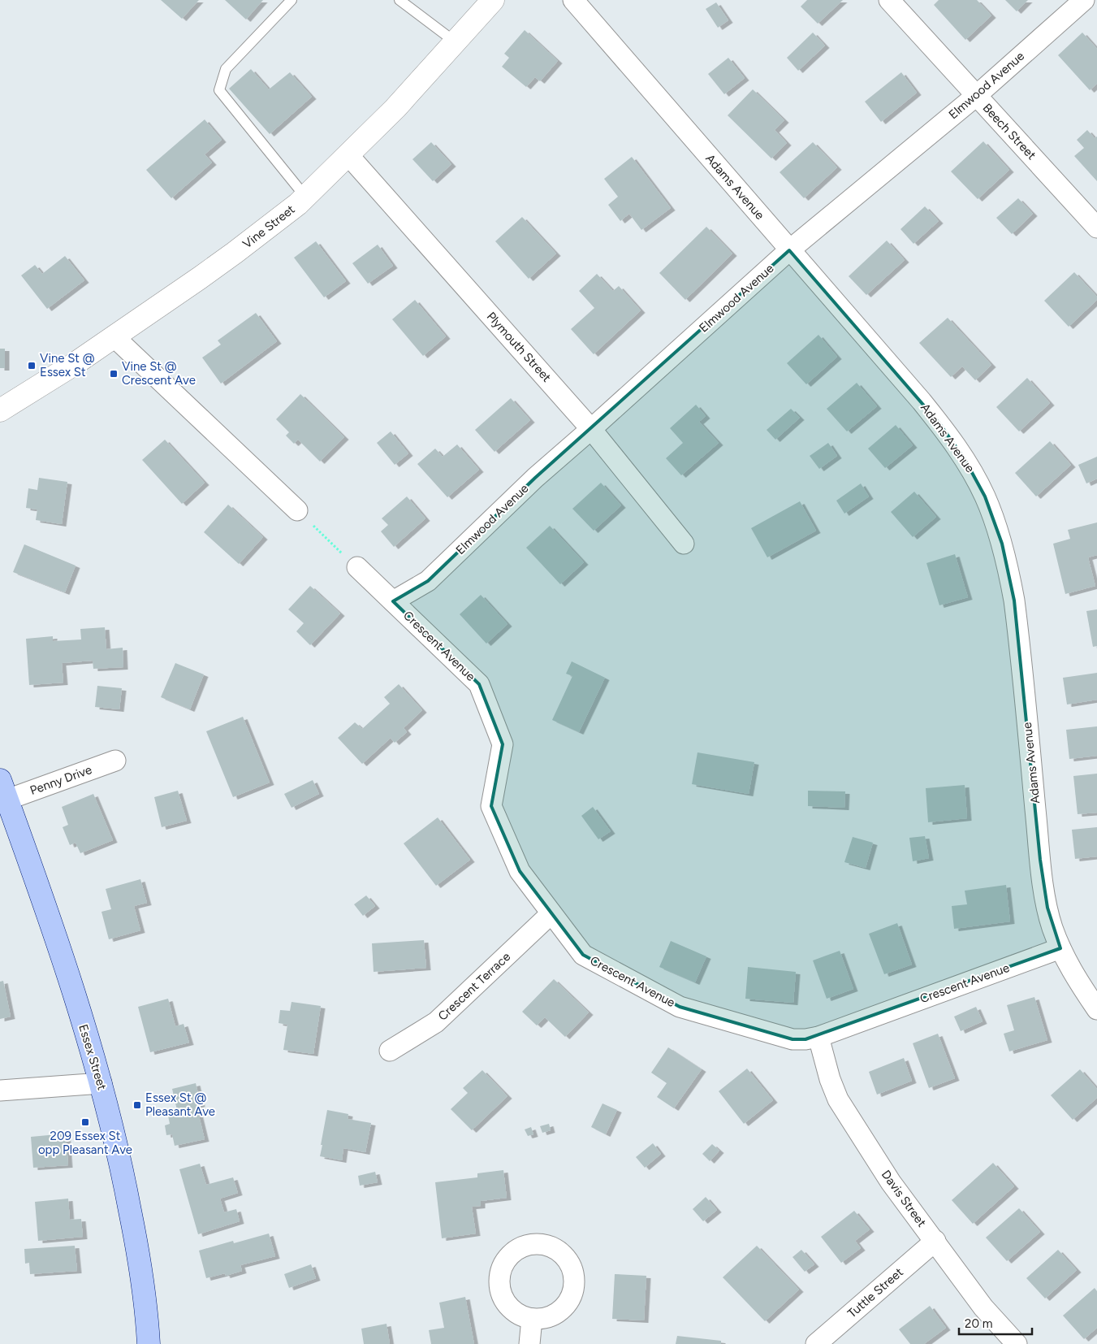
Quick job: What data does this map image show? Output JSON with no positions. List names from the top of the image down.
{
  "streets": {
    "main road": ["Essex Street"],
    "street": [
      "Elmwood Avenue",
      "Beech Street",
      "Adams Avenue",
      "Vine Street",
      "Plymouth Street",
      "Crescent Avenue",
      "Penny Drive",
      "Crescent Terrace",
      "Davis Street",
      "Tuttle Street"
    ]
  },
  "crossings": [
    ["Elmwood Avenue", "Beech Street"],
    ["Elmwood Avenue", "Adams Avenue"],
    ["Elmwood Avenue", "Plymouth Street"],
    ["Elmwood Avenue", "Crescent Avenue"],
    ["Adams Avenue", "Crescent Avenue"],
    ["Vine Street", "Plymouth Street"],
    ["Crescent Avenue", "Crescent Terrace"],
    ["Crescent Avenue", "Davis Street"],
    ["Penny Drive", "Essex Street"],
    ["Davis Street", "Tuttle Street"]
  ],
  "places": {
    "transit": [
      "Vine St @ Essex St",
      "Vine St @ Crescent Ave",
      "Essex St @ Pleasant Ave",
      "209 Essex St opp Pleasant Ave"
    ]
  },
  "scale_bar": "20 m"
}
